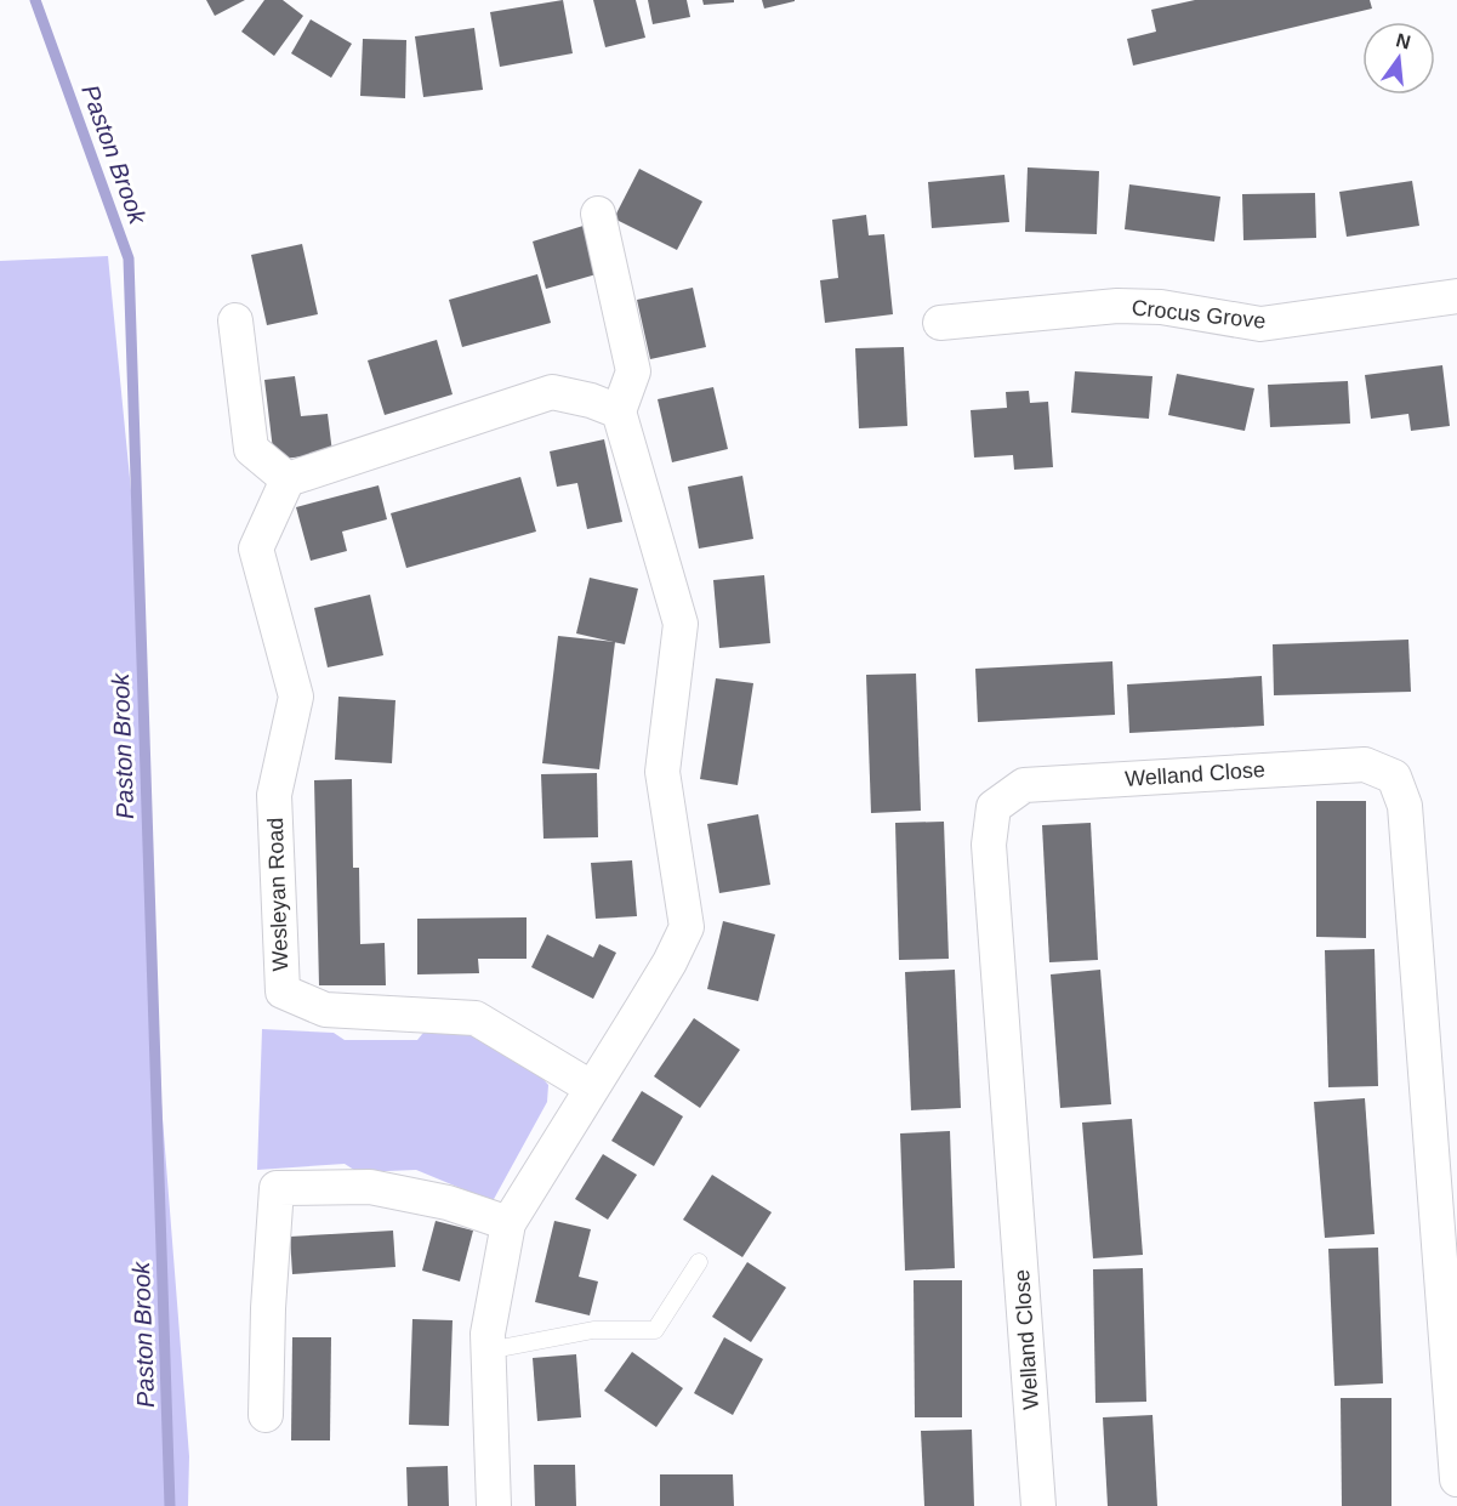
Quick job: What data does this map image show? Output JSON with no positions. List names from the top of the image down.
{
  "streets": {
    "street": ["Crocus Grove", "Welland Close", "Wesleyan Road"]
  },
  "water": ["Paston Brook"],
  "north": "top"
}
